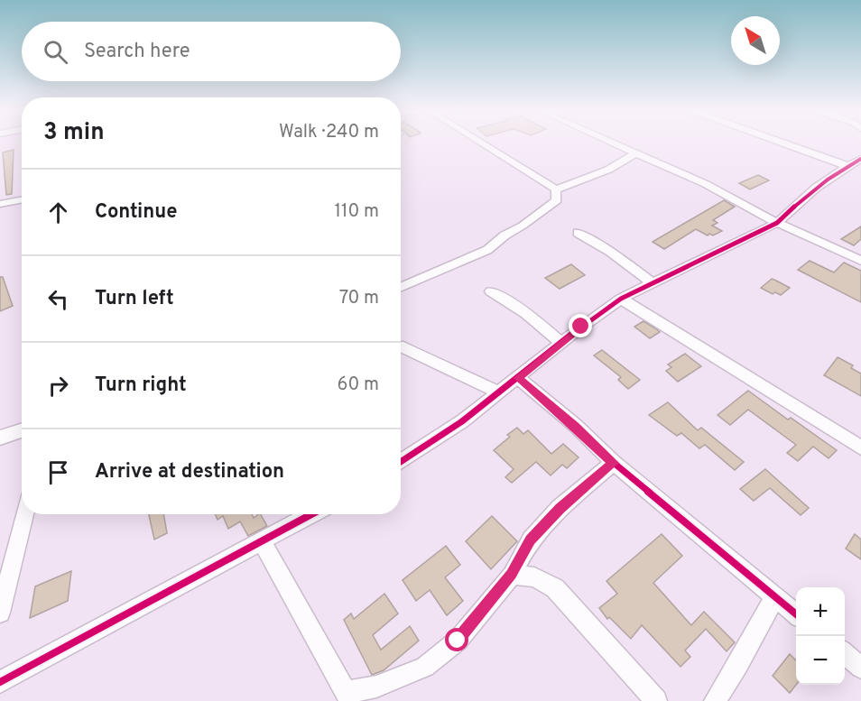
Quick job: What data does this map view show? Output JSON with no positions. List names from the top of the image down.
{
  "north": "top left",
  "page": {
    "search": "Search here",
    "heading": ["3 min", "Walk · 240 m"],
    "list": [
      ["Continue", "110 m"],
      ["Turn left", "70 m"],
      ["Turn right", "60 m"],
      "Arrive at destination"
    ],
    "map_buttons": ["+", "−"]
  }
}
